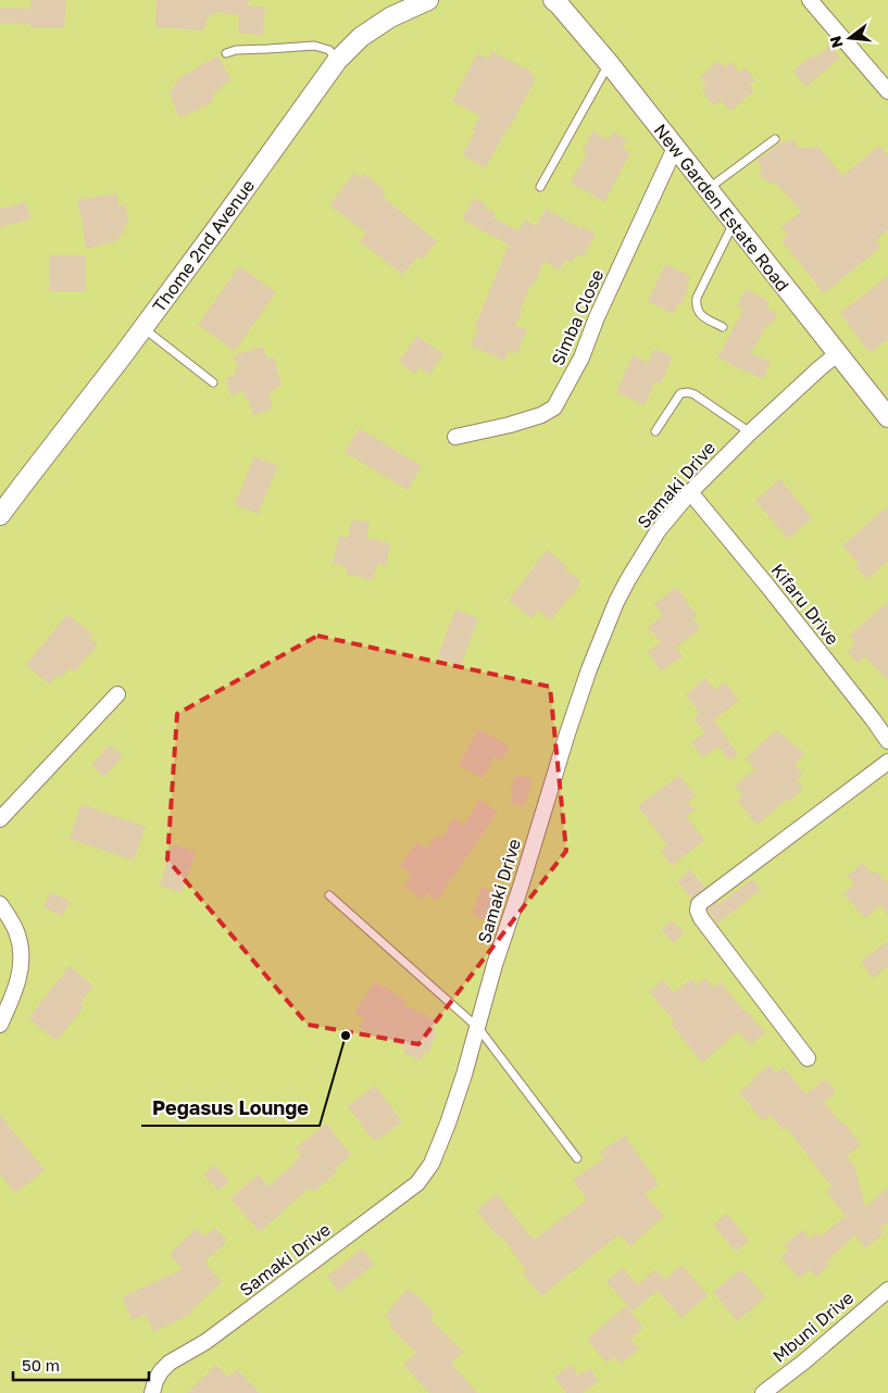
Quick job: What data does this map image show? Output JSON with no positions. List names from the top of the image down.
{
  "streets": {
    "street": [
      "New Garden Estate Road",
      "Thome 2nd Avenue",
      "Simba Close",
      "Samaki Drive",
      "Kifaru Drive",
      "Mbuni Drive"
    ]
  },
  "crossings": [
    ["New Garden Estate Road", "Simba Close"],
    ["New Garden Estate Road", "Samaki Drive"],
    ["Samaki Drive", "Kifaru Drive"]
  ],
  "places": ["Pegasus Lounge"],
  "scale_bar": "50 m",
  "north": "left"
}
